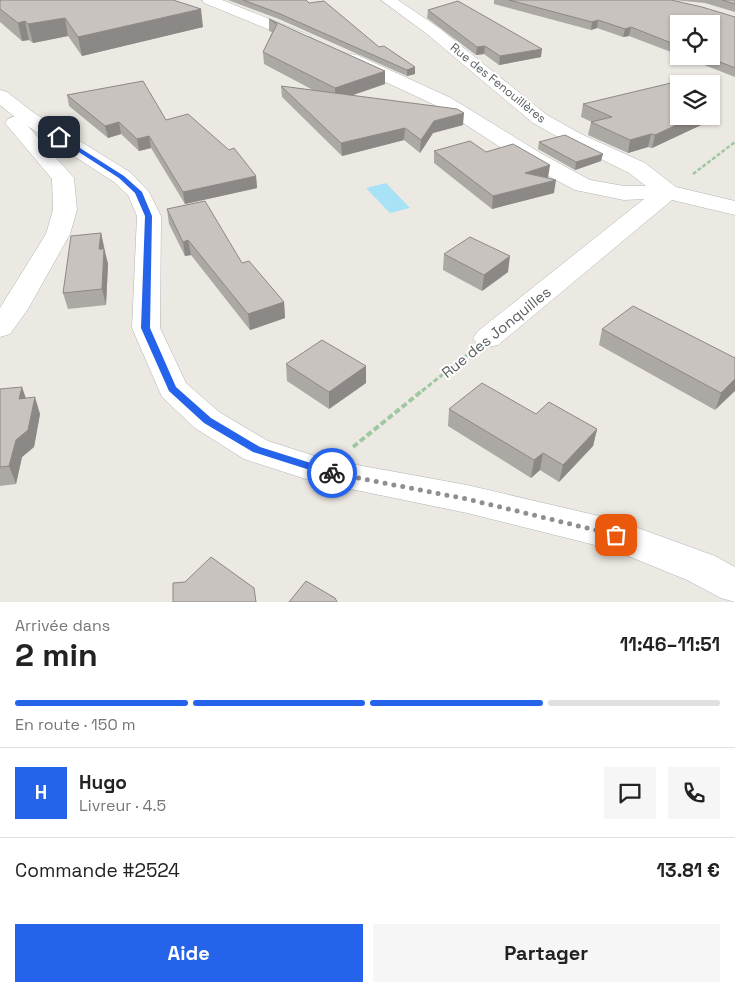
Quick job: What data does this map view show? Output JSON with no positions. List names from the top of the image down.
{
  "streets": {
    "street": ["Rue des Fenouillères", "Rue des Jonquilles"]
  },
  "crossings": [
    ["Rue des Fenouillères", "Rue des Jonquilles"]
  ],
  "page": {
    "heading": ["2 min", "Arrivée dans", "11:46–11:51"],
    "panel": [
      "Hugo",
      "Livreur · 4.5",
      "Commande #2524",
      "13.81 €"
    ],
    "bar": "En route · 150 m",
    "round": "H",
    "buttons": ["Aide", "Partager"]
  }
}
